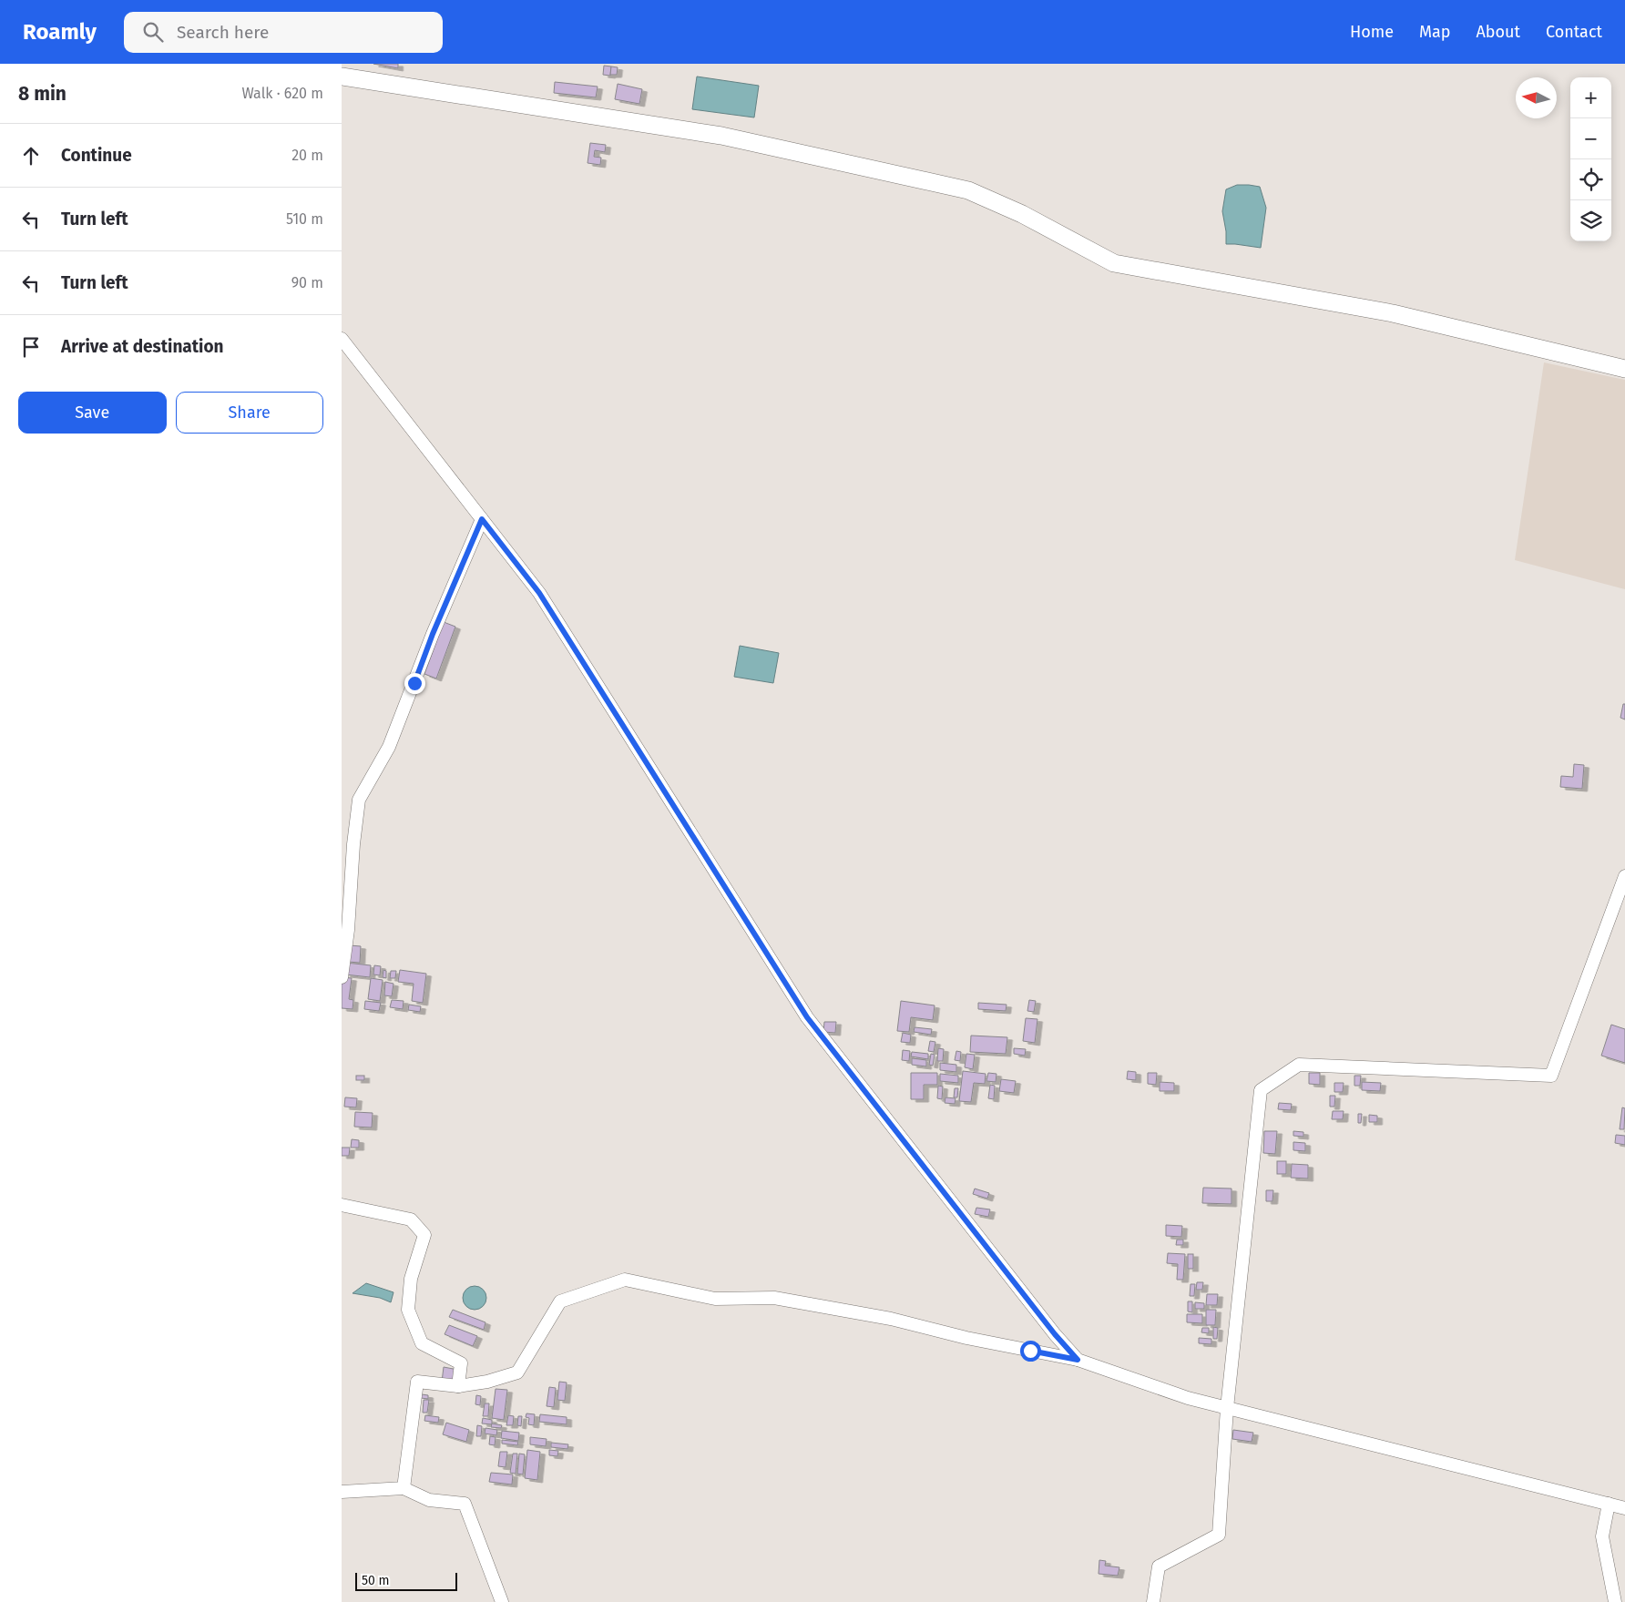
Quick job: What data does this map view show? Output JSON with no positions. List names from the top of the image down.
{
  "scale_bar": "50 m",
  "north": "left",
  "page": {
    "header": "Roamly",
    "search": "Search here",
    "nav": [
      "Home",
      "Map",
      "About",
      "Contact"
    ],
    "heading": ["8 min", "Walk · 620 m"],
    "map_buttons": ["+", "−"],
    "list": [
      ["Continue", "20 m"],
      ["Turn left", "510 m"],
      ["Turn left", "90 m"],
      "Arrive at destination"
    ],
    "buttons": ["Save", "Share"],
    "scale": "50 m"
  }
}
